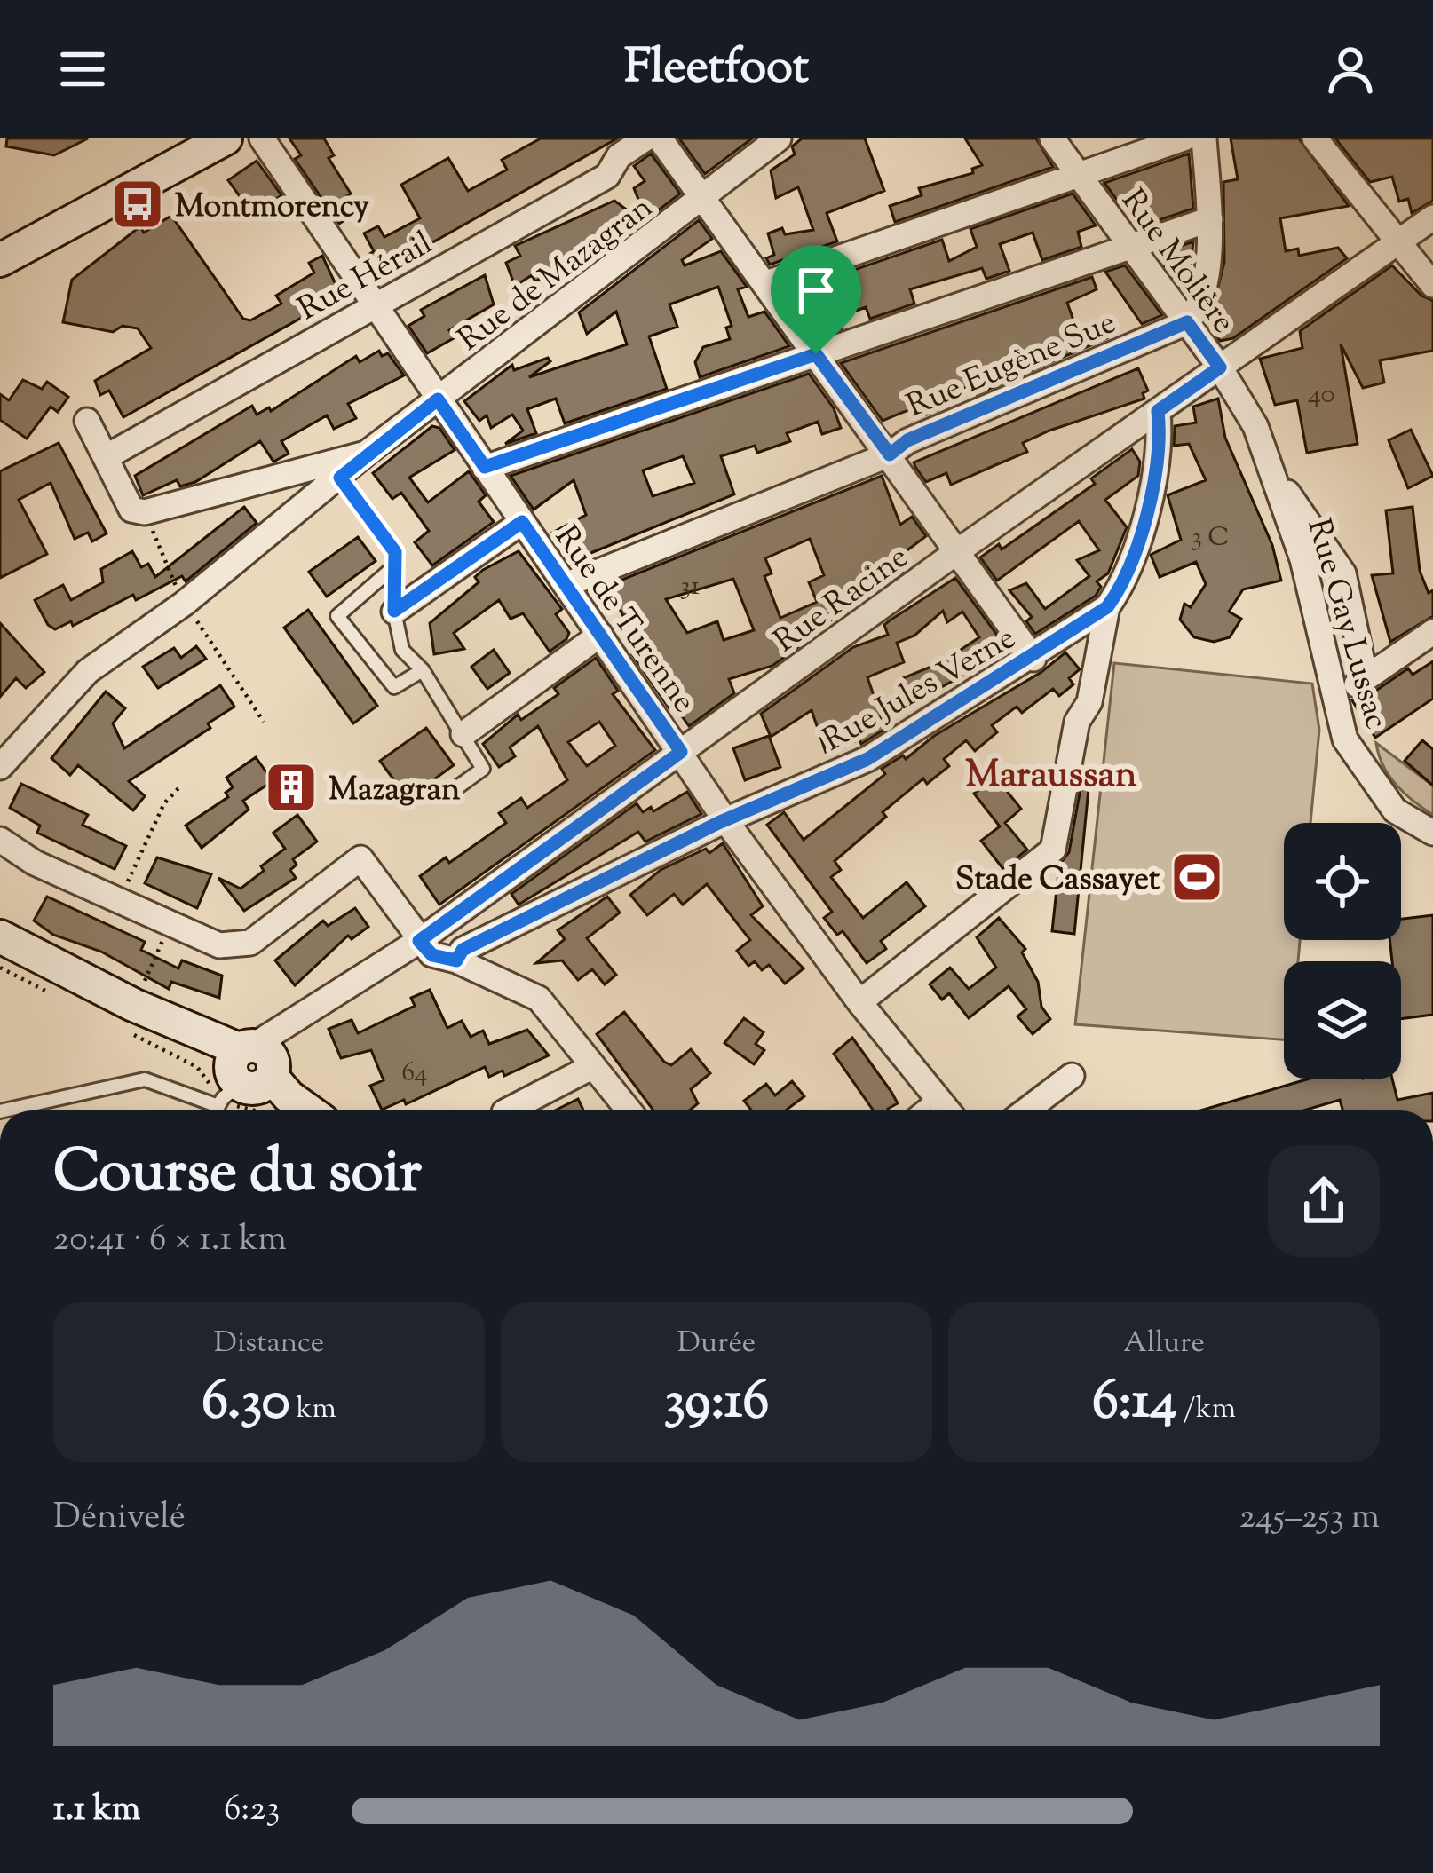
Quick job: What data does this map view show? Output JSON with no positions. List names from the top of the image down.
{
  "streets": {
    "street": [
      "Rue Molière",
      "Rue de Mazagran",
      "Rue Hérail",
      "Rue Eugène Sue",
      "Rue Racine",
      "Rue de Turenne",
      "Rue Gay Lussac",
      "Rue Jules Verne"
    ]
  },
  "crossings": [
    ["Rue Molière", "Rue Eugène Sue"],
    ["Rue Molière", "Rue Racine"],
    ["Rue Molière", "Rue Gay Lussac"],
    ["Rue de Mazagran", "Rue Hérail"],
    ["Rue de Mazagran", "Rue de Turenne"],
    ["Rue Hérail", "Rue de Turenne"],
    ["Rue Eugène Sue", "Rue de Turenne"],
    ["Rue Racine", "Rue de Turenne"],
    ["Rue Racine", "Rue Gay Lussac"],
    ["Rue Racine", "Rue Jules Verne"],
    ["Rue de Turenne", "Rue Jules Verne"]
  ],
  "districts": ["Maraussan"],
  "places": {
    "bus stop": ["Montmorency"],
    "building": ["Mazagran"],
    "sports": ["Stade Cassayet"]
  },
  "house_numbers": [
    "40",
    "3 C",
    "31",
    "64"
  ],
  "page": {
    "header": "Fleetfoot",
    "heading": ["Course du soir", "20:41 · 6 × 1.1 km"],
    "stats": [
      ["Distance", "6.30 km"],
      ["Durée", "39:16"],
      ["Allure", "6:14 /km"]
    ],
    "chart": ["Dénivelé", "245–253 m"],
    "list": [
      {
        "name": "1.1 km",
        "note": "6:23"
      }
    ]
  }
}
